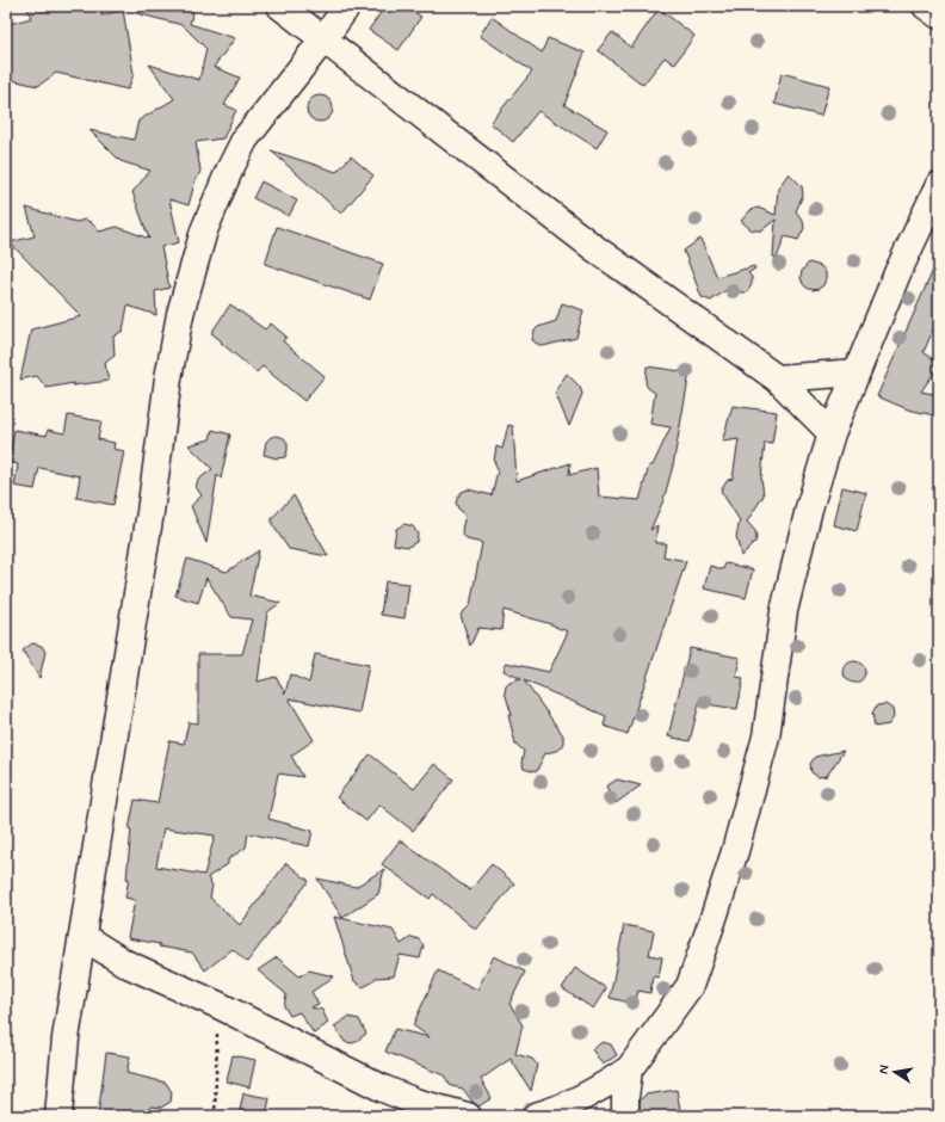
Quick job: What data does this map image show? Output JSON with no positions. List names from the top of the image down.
{
  "north": "left"
}
